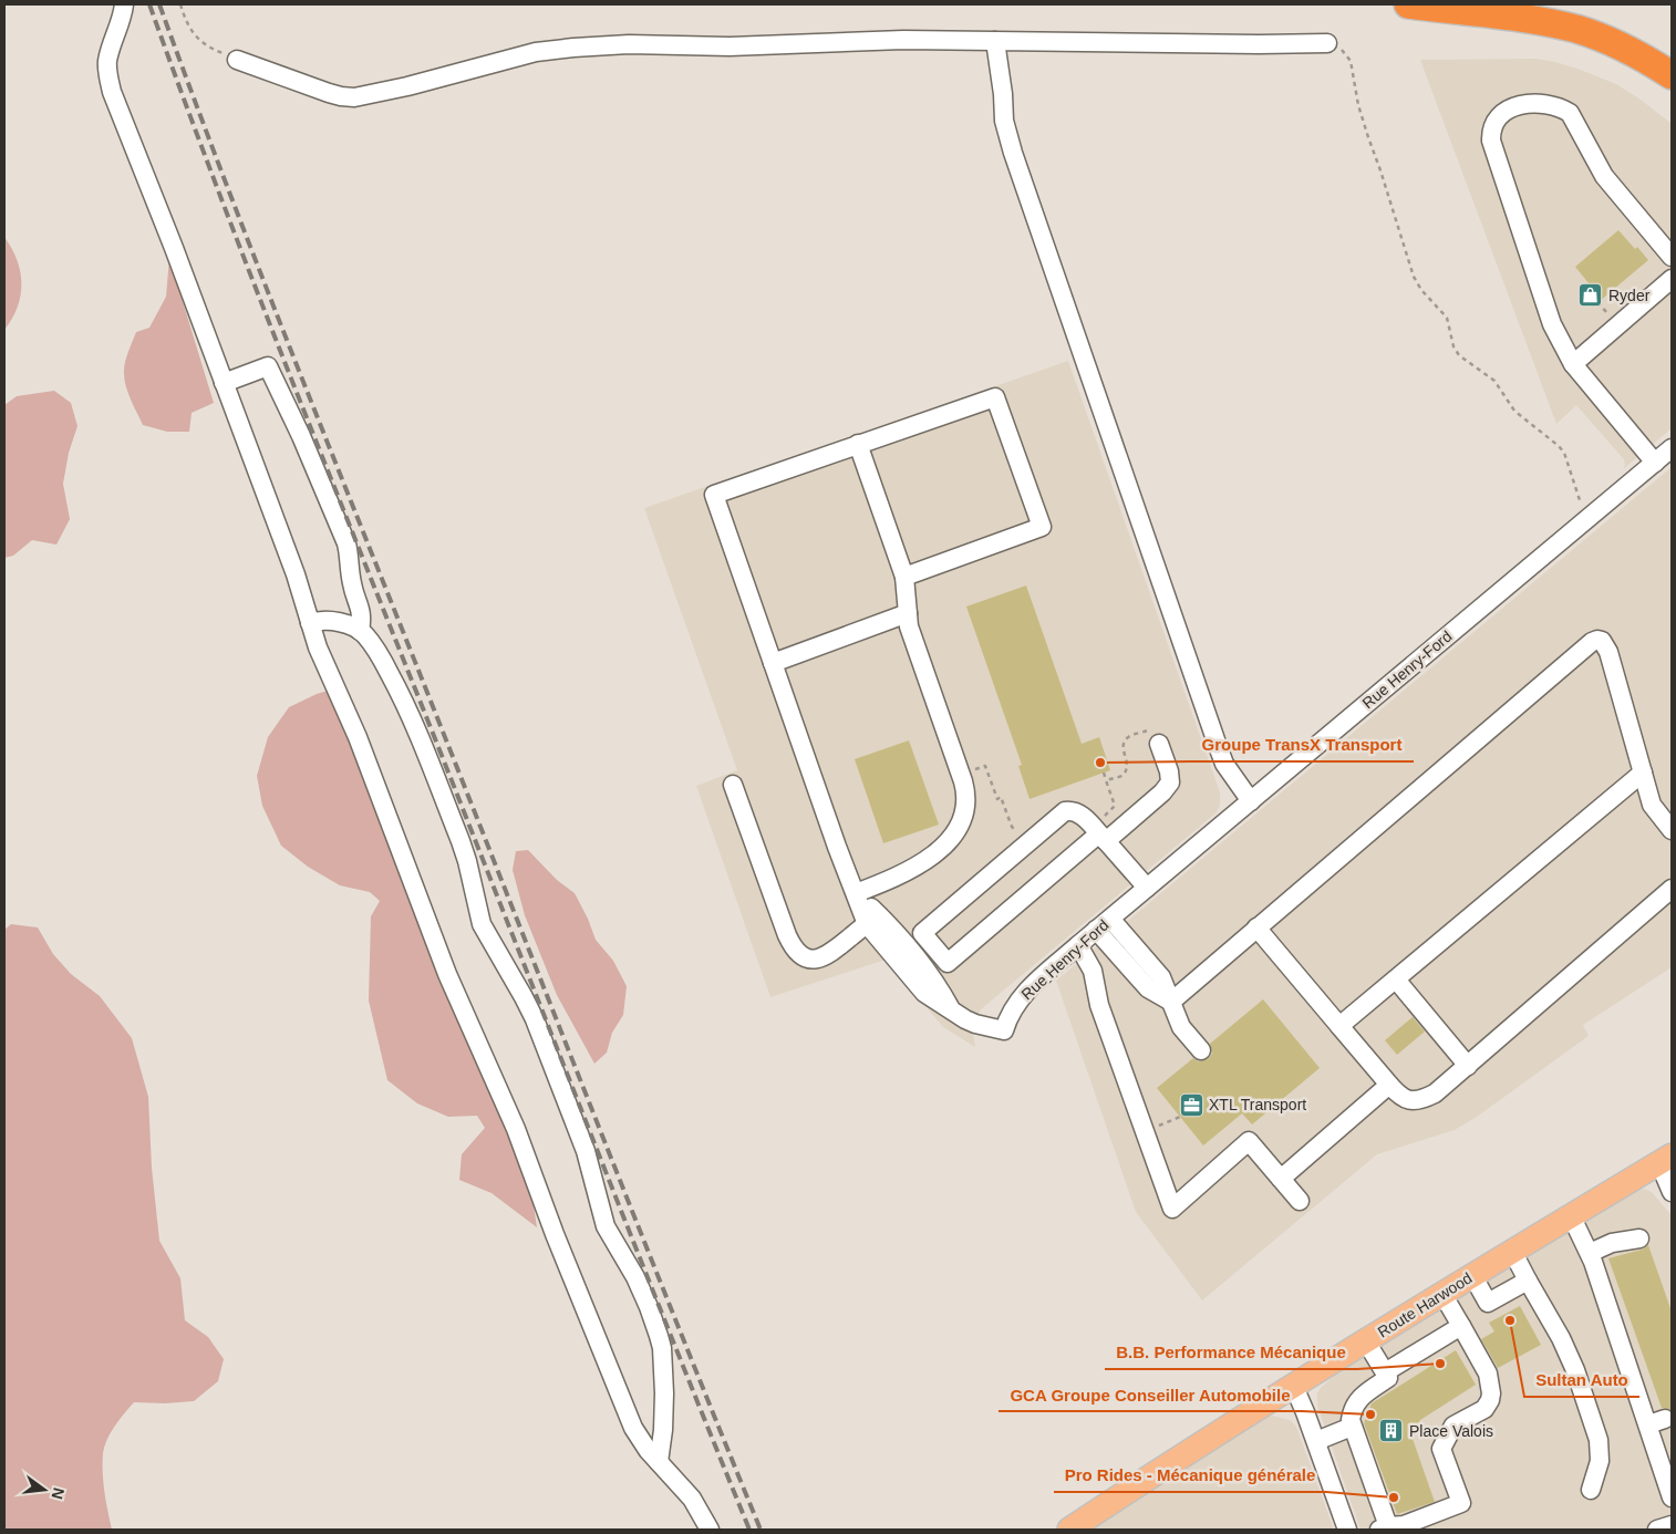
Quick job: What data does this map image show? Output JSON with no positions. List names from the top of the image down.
{
  "streets": {
    "main road": ["Route Harwood"],
    "street": ["Rue Henry-Ford"]
  },
  "places": {
    "shop": ["Ryder"],
    "other": [
      "Groupe TransX Transport",
      "Sultan Auto",
      "B.B. Performance Mécanique",
      "GCA Groupe Conseiller Automobile",
      "Pro Rides - Mécanique générale"
    ],
    "office": ["XTL Transport"],
    "building": ["Place Valois"]
  },
  "north": "right"
}
